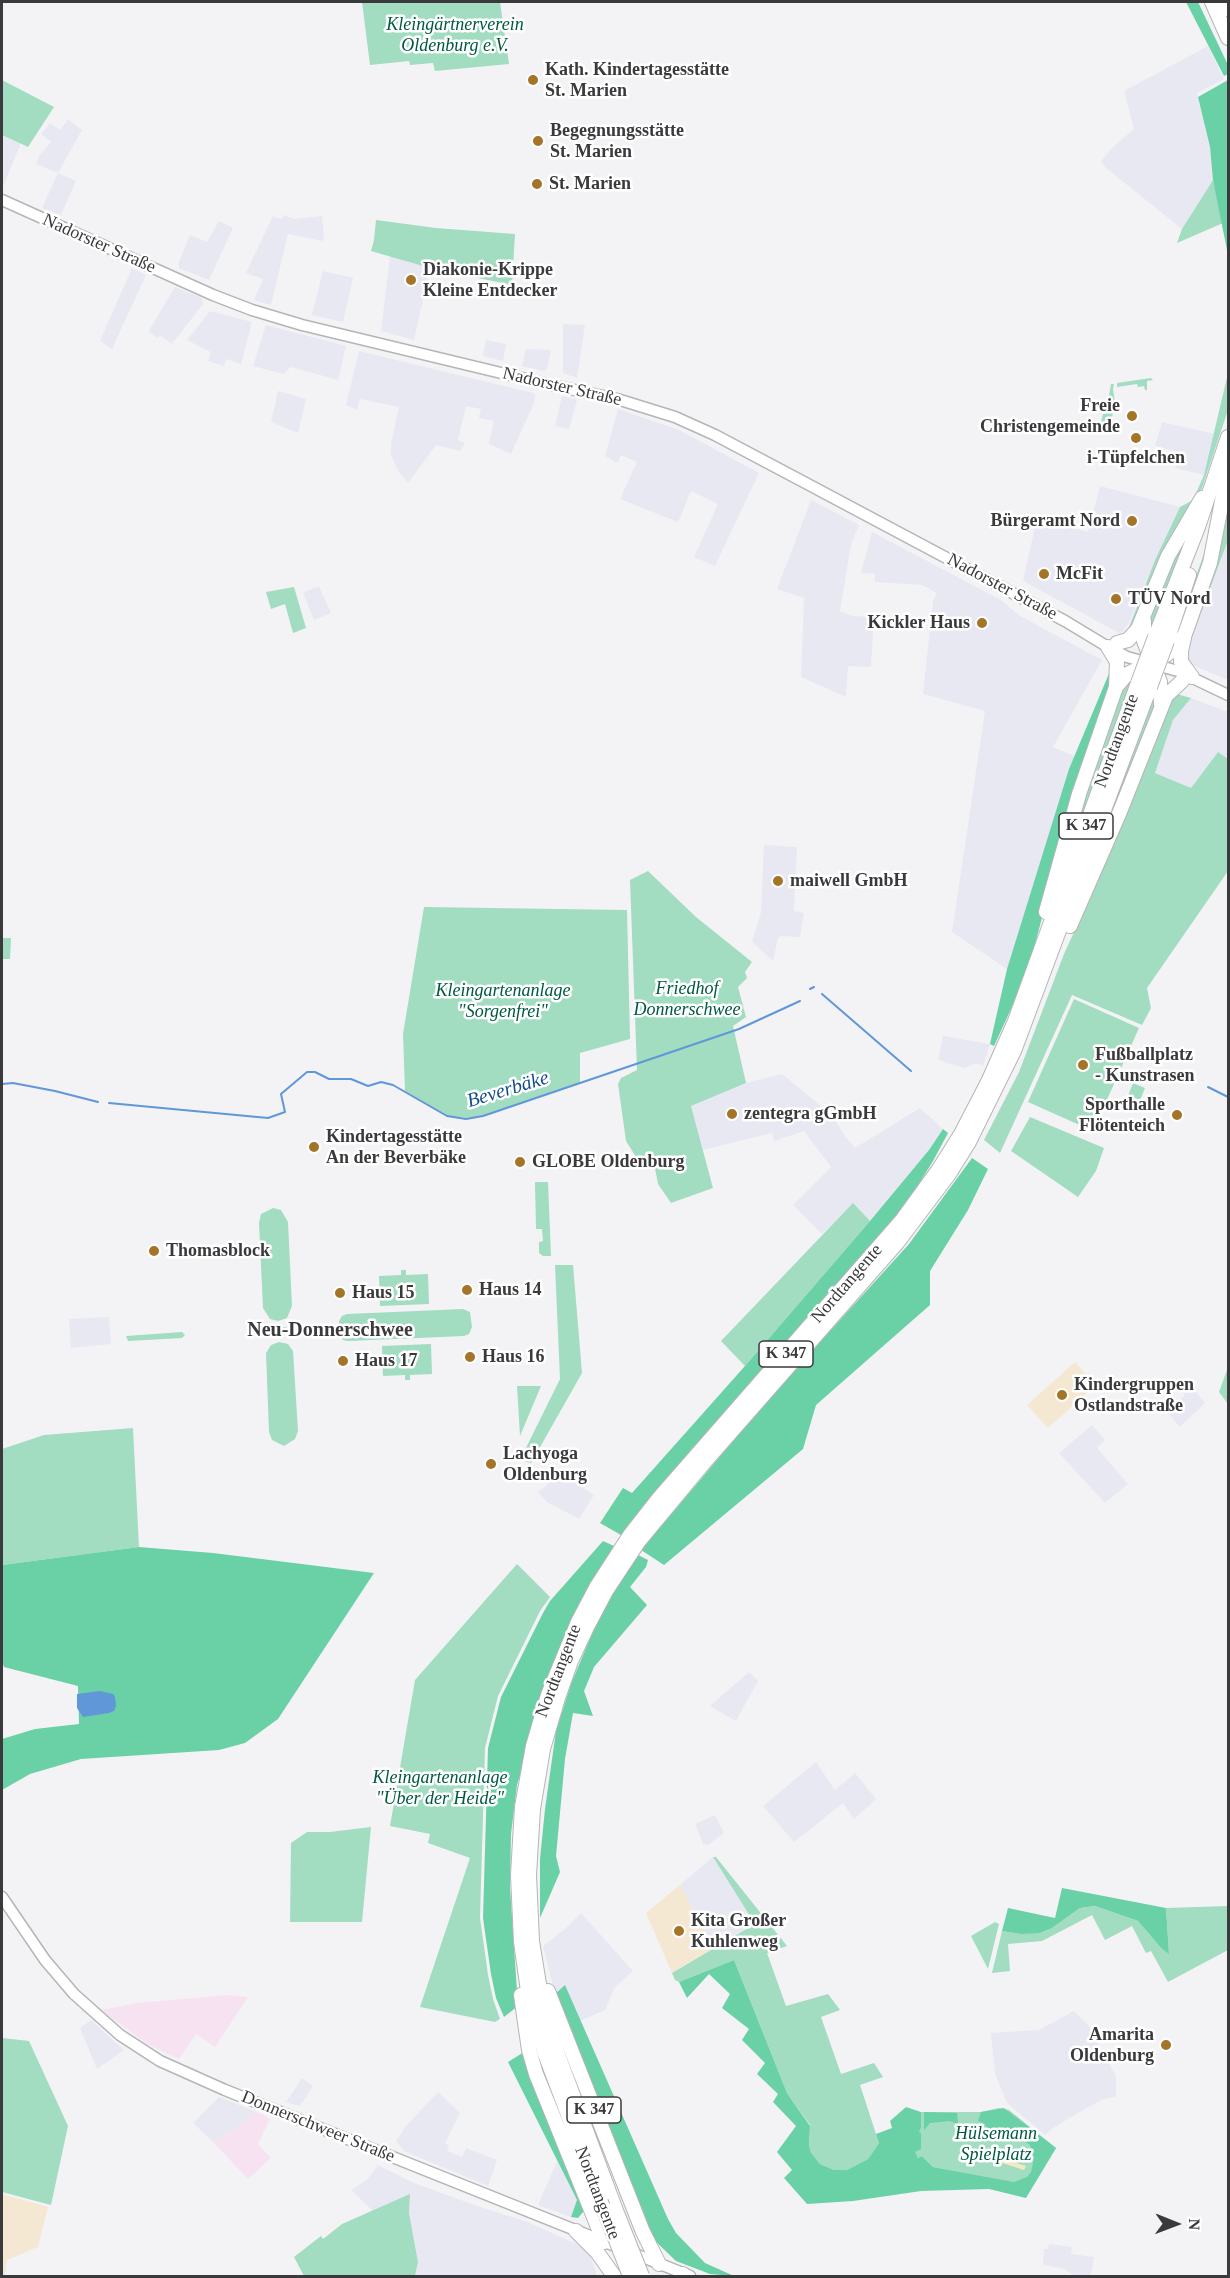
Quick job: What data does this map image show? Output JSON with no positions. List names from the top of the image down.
{
  "streets": {
    "highway": ["Nordtangente", "K 347"],
    "street": ["Nadorster Straße", "Donnerschweer Straße"]
  },
  "crossings": [
    ["Nadorster Straße", "K 347"],
    ["Nordtangente", "K 347"],
    ["K 347", "Donnerschweer Straße"]
  ],
  "districts": ["Neu-Donnerschwee"],
  "water": ["Beverbäke"],
  "parks": [
    "Kleingärtnerverein Oldenburg e.V.",
    "Friedhof Donnerschwee",
    "Kleingartenanlage \"Sorgenfrei\"",
    "Kleingartenanlage \"Über der Heide\"",
    "Hülsemann Spielplatz"
  ],
  "places": [
    "Kath. Kindertagesstätte St. Marien",
    "Begegnungsstätte St. Marien",
    "St. Marien",
    "Diakonie-Krippe Kleine Entdecker",
    "Freie Christengemeinde",
    "i-Tüpfelchen",
    "Bürgeramt Nord",
    "McFit",
    "TÜV Nord",
    "Kickler Haus",
    "maiwell GmbH",
    "Fußballplatz - Kunstrasen",
    "zentegra gGmbH",
    "Sporthalle Flötenteich",
    "Kindertagesstätte An der Beverbäke",
    "GLOBE Oldenburg",
    "Thomasblock",
    "Haus 14",
    "Haus 15",
    "Haus 16",
    "Haus 17",
    "Kindergruppen Ostlandstraße",
    "Lachyoga Oldenburg",
    "Kita Großer Kuhlenweg",
    "Amarita Oldenburg"
  ],
  "north": "right"
}
